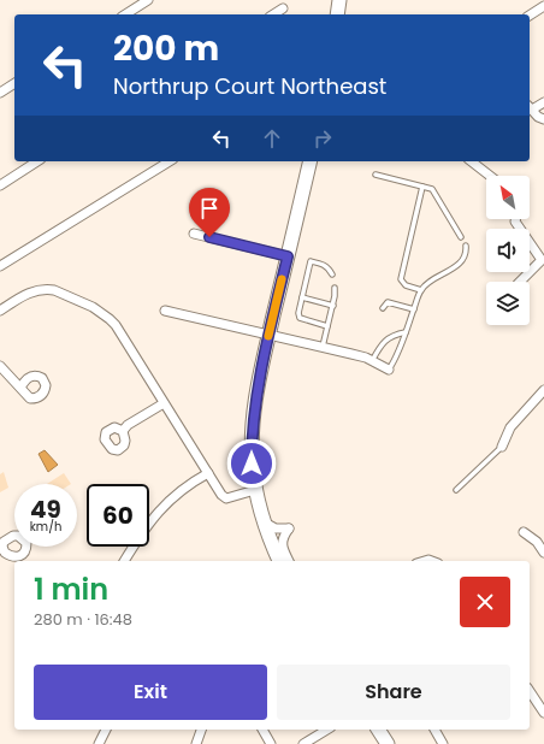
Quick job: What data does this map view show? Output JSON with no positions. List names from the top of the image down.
{
  "north": "top left",
  "page": {
    "turn": ["200 m", "Northrup Court Northeast"],
    "speed": "49 km/h",
    "limit": "60",
    "heading": ["1 min", "280 m · 16:48"],
    "buttons": ["Exit", "Share"]
  }
}
